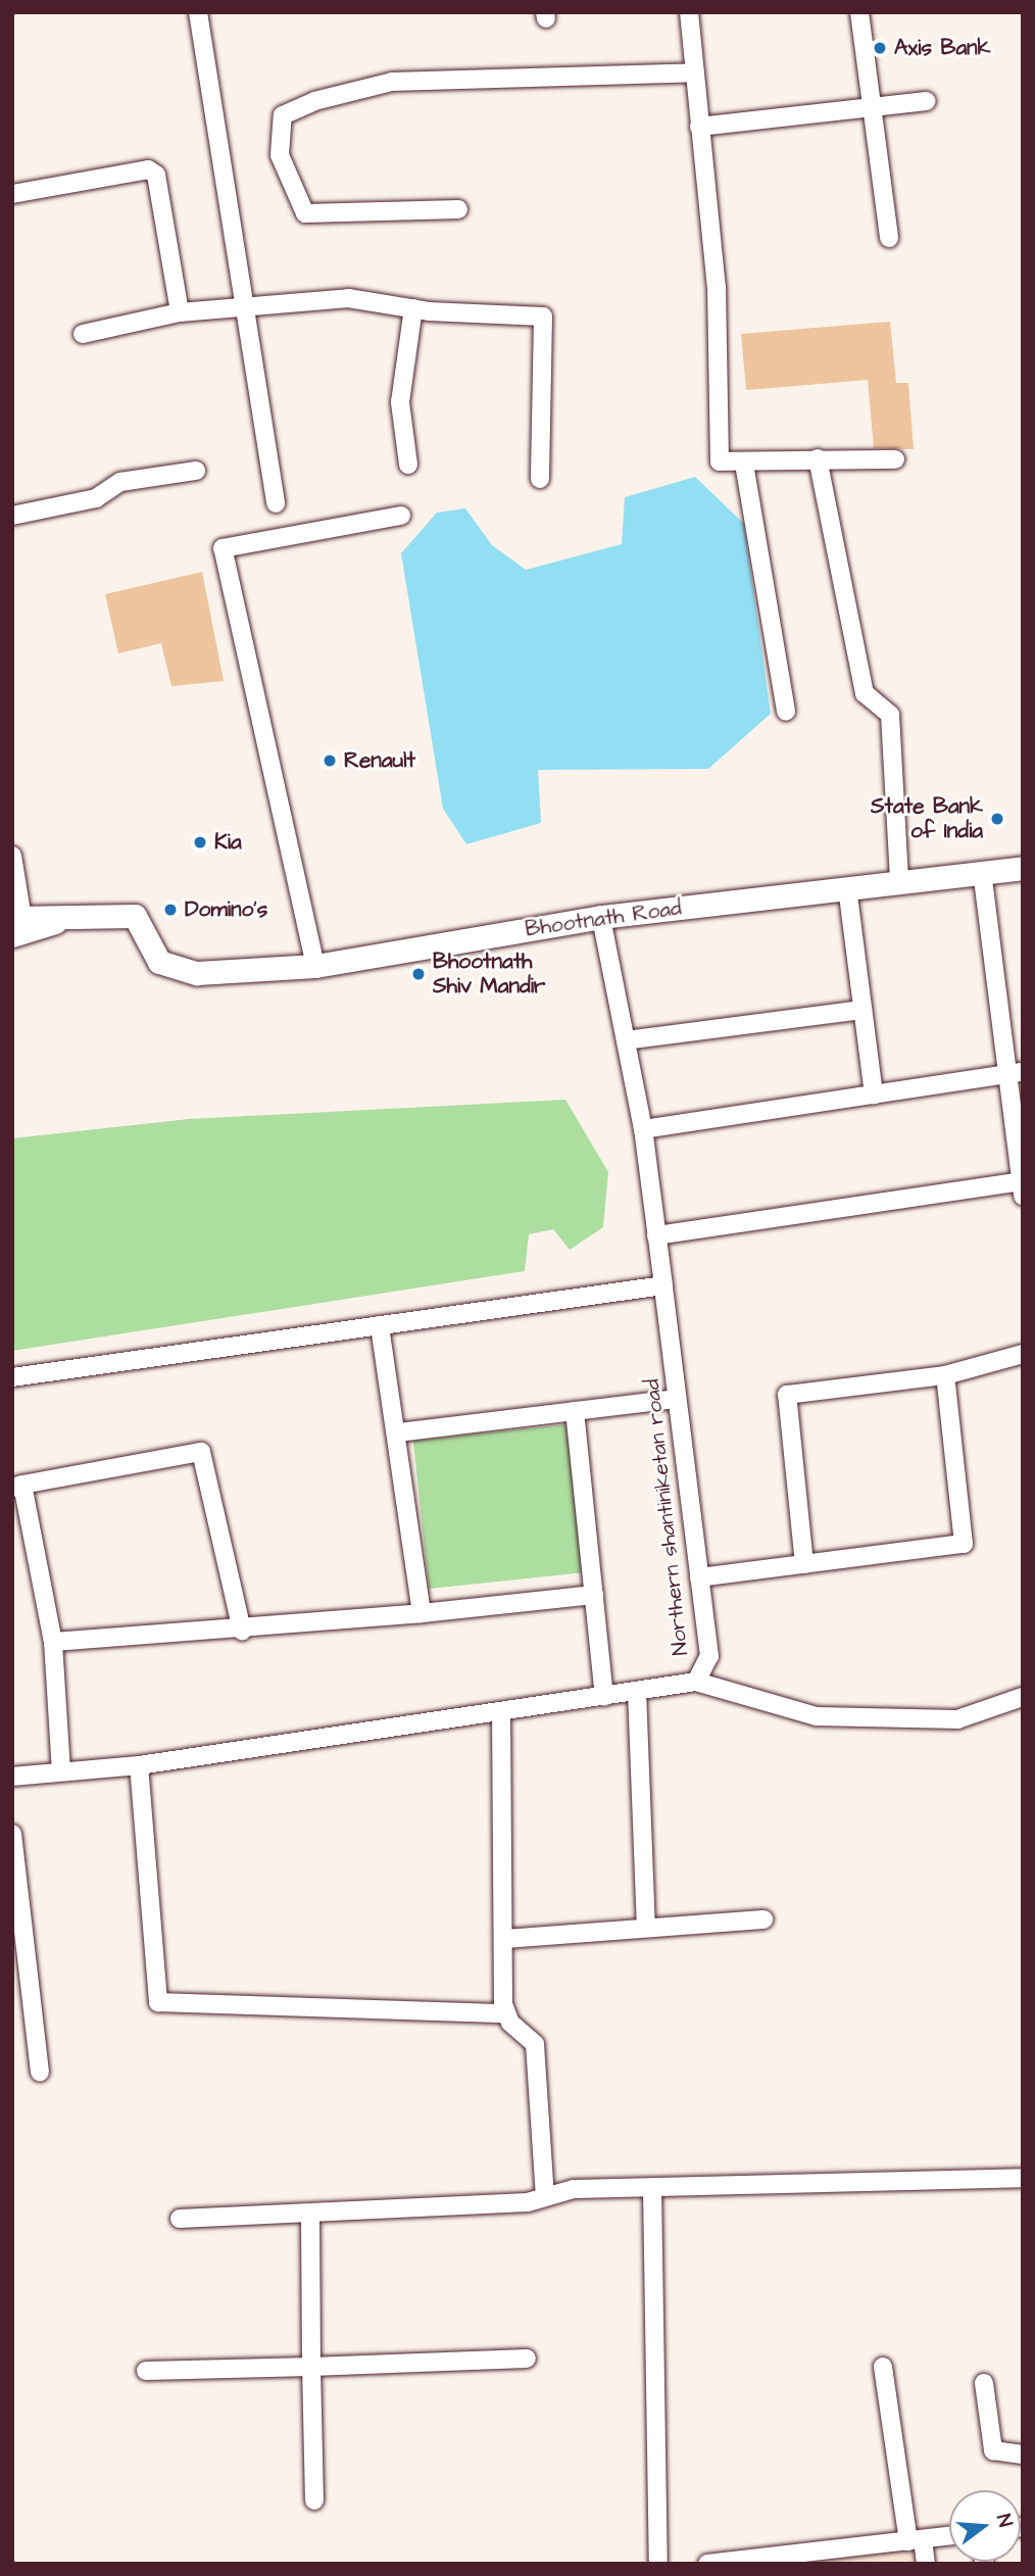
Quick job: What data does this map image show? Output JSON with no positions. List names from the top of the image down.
{
  "streets": {
    "street": ["Bhootnath Road", "Northern shantiniketan road"]
  },
  "crossings": [
    ["Bhootnath Road", "Northern shantiniketan road"]
  ],
  "places": [
    "Axis Bank",
    "Renault",
    "State Bank of India",
    "Kia",
    "Domino's",
    "Bhootnath Shiv Mandir"
  ],
  "north": "right"
}
